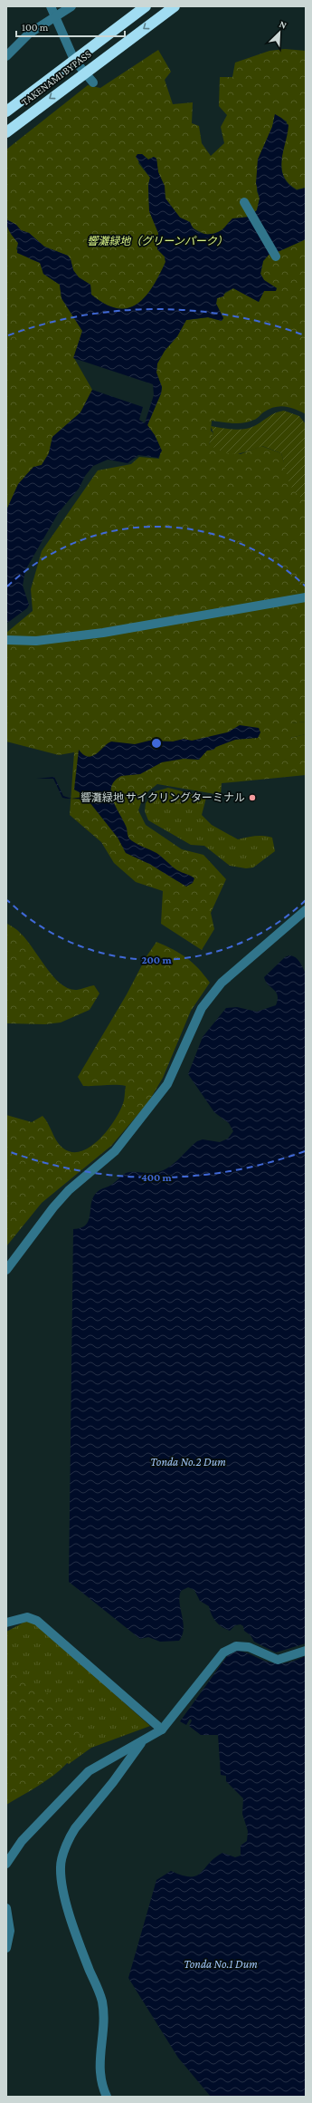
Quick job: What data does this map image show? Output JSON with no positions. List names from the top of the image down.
{
  "streets": {
    "highway": ["TAKENAMI BYPASS"]
  },
  "water": ["Tonda No.2 Dum", "Tonda No.1 Dum"],
  "parks": ["響灘緑地（グリーンパーク）"],
  "places": ["響灘緑地 サイクリングターミナル"],
  "scale_bar": "100 m",
  "north": "top right",
  "rings": ["200 m", "400 m"]
}
